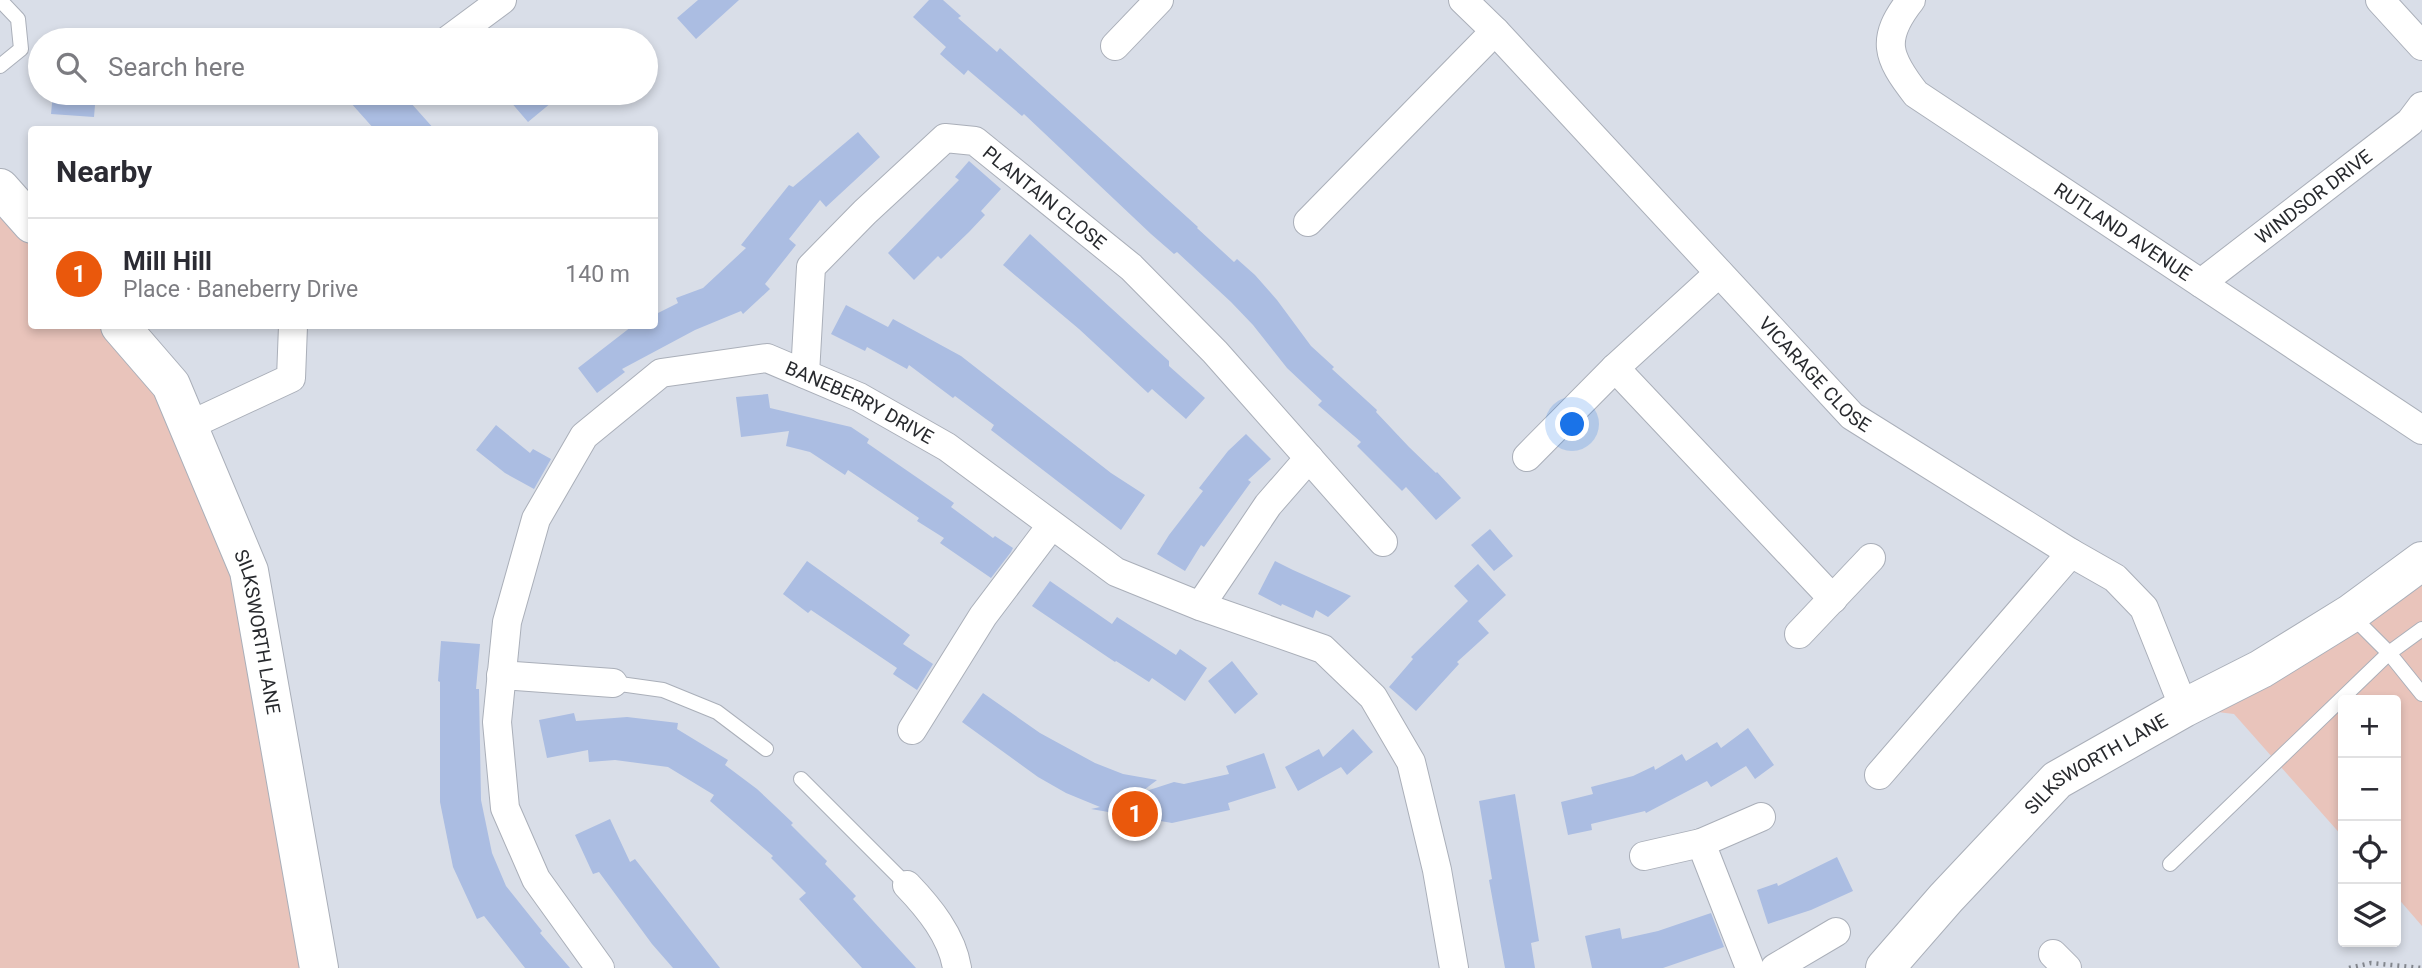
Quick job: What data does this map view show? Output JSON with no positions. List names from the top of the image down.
{
  "streets": {
    "street": [
      "WINDSOR DRIVE",
      "PLANTAIN CLOSE",
      "RUTLAND AVENUE",
      "VICARAGE CLOSE",
      "BANEBERRY DRIVE",
      "SILKSWORTH LANE"
    ]
  },
  "crossings": [
    ["WINDSOR DRIVE", "RUTLAND AVENUE"],
    ["PLANTAIN CLOSE", "BANEBERRY DRIVE"],
    ["VICARAGE CLOSE", "SILKSWORTH LANE"]
  ],
  "page": {
    "search": "Search here",
    "heading": "Nearby",
    "list": [
      {
        "mark": "1",
        "name": "Mill Hill",
        "note": "Place · Baneberry Drive",
        "value": "140 m"
      }
    ],
    "map_buttons": ["+", "−"],
    "pins": "1"
  }
}
